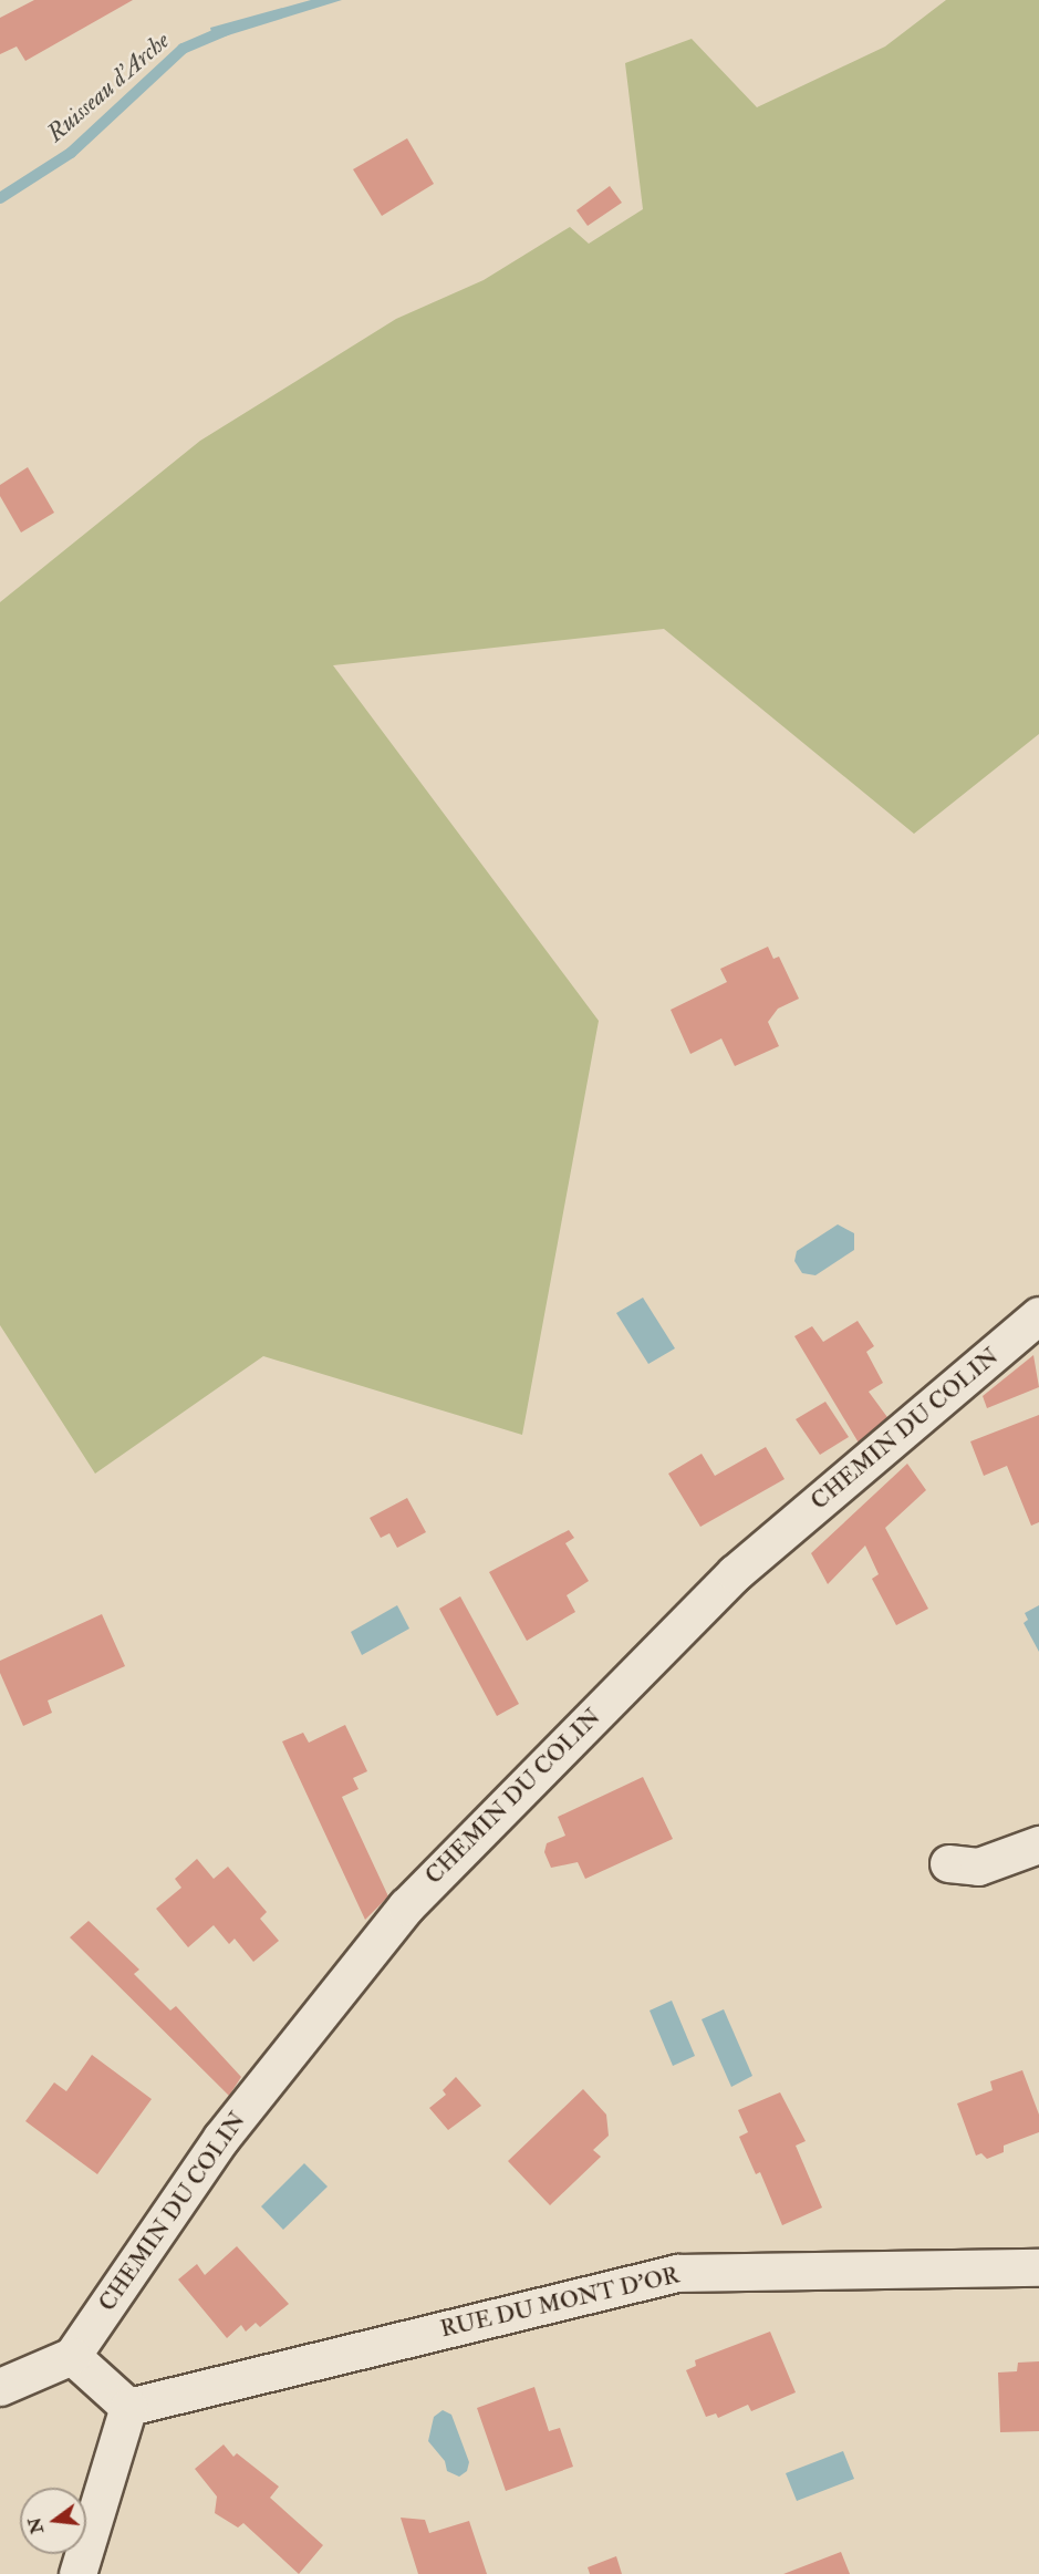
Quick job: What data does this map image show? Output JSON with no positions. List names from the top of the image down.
{
  "streets": {
    "street": ["CHEMIN DU COLIN", "RUE DU MONT D'OR"]
  },
  "water": ["Ruisseau d'Arche"],
  "north": "left"
}
